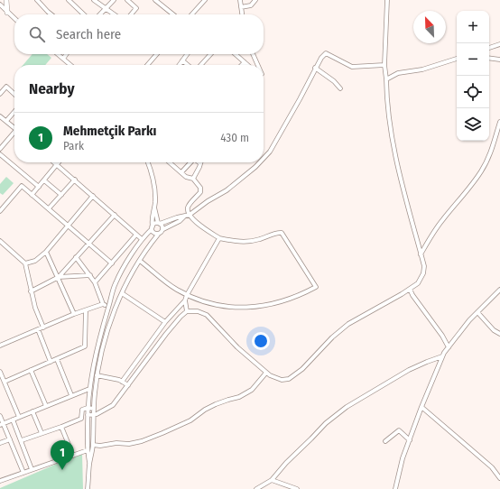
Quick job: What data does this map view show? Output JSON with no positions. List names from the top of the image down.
{
  "north": "top left",
  "page": {
    "map_buttons": ["+", "−"],
    "search": "Search here",
    "heading": "Nearby",
    "list": [
      {
        "mark": "1",
        "name": "Mehmetçik Parkı",
        "note": "Park",
        "value": "430 m"
      }
    ],
    "pins": "1"
  }
}
